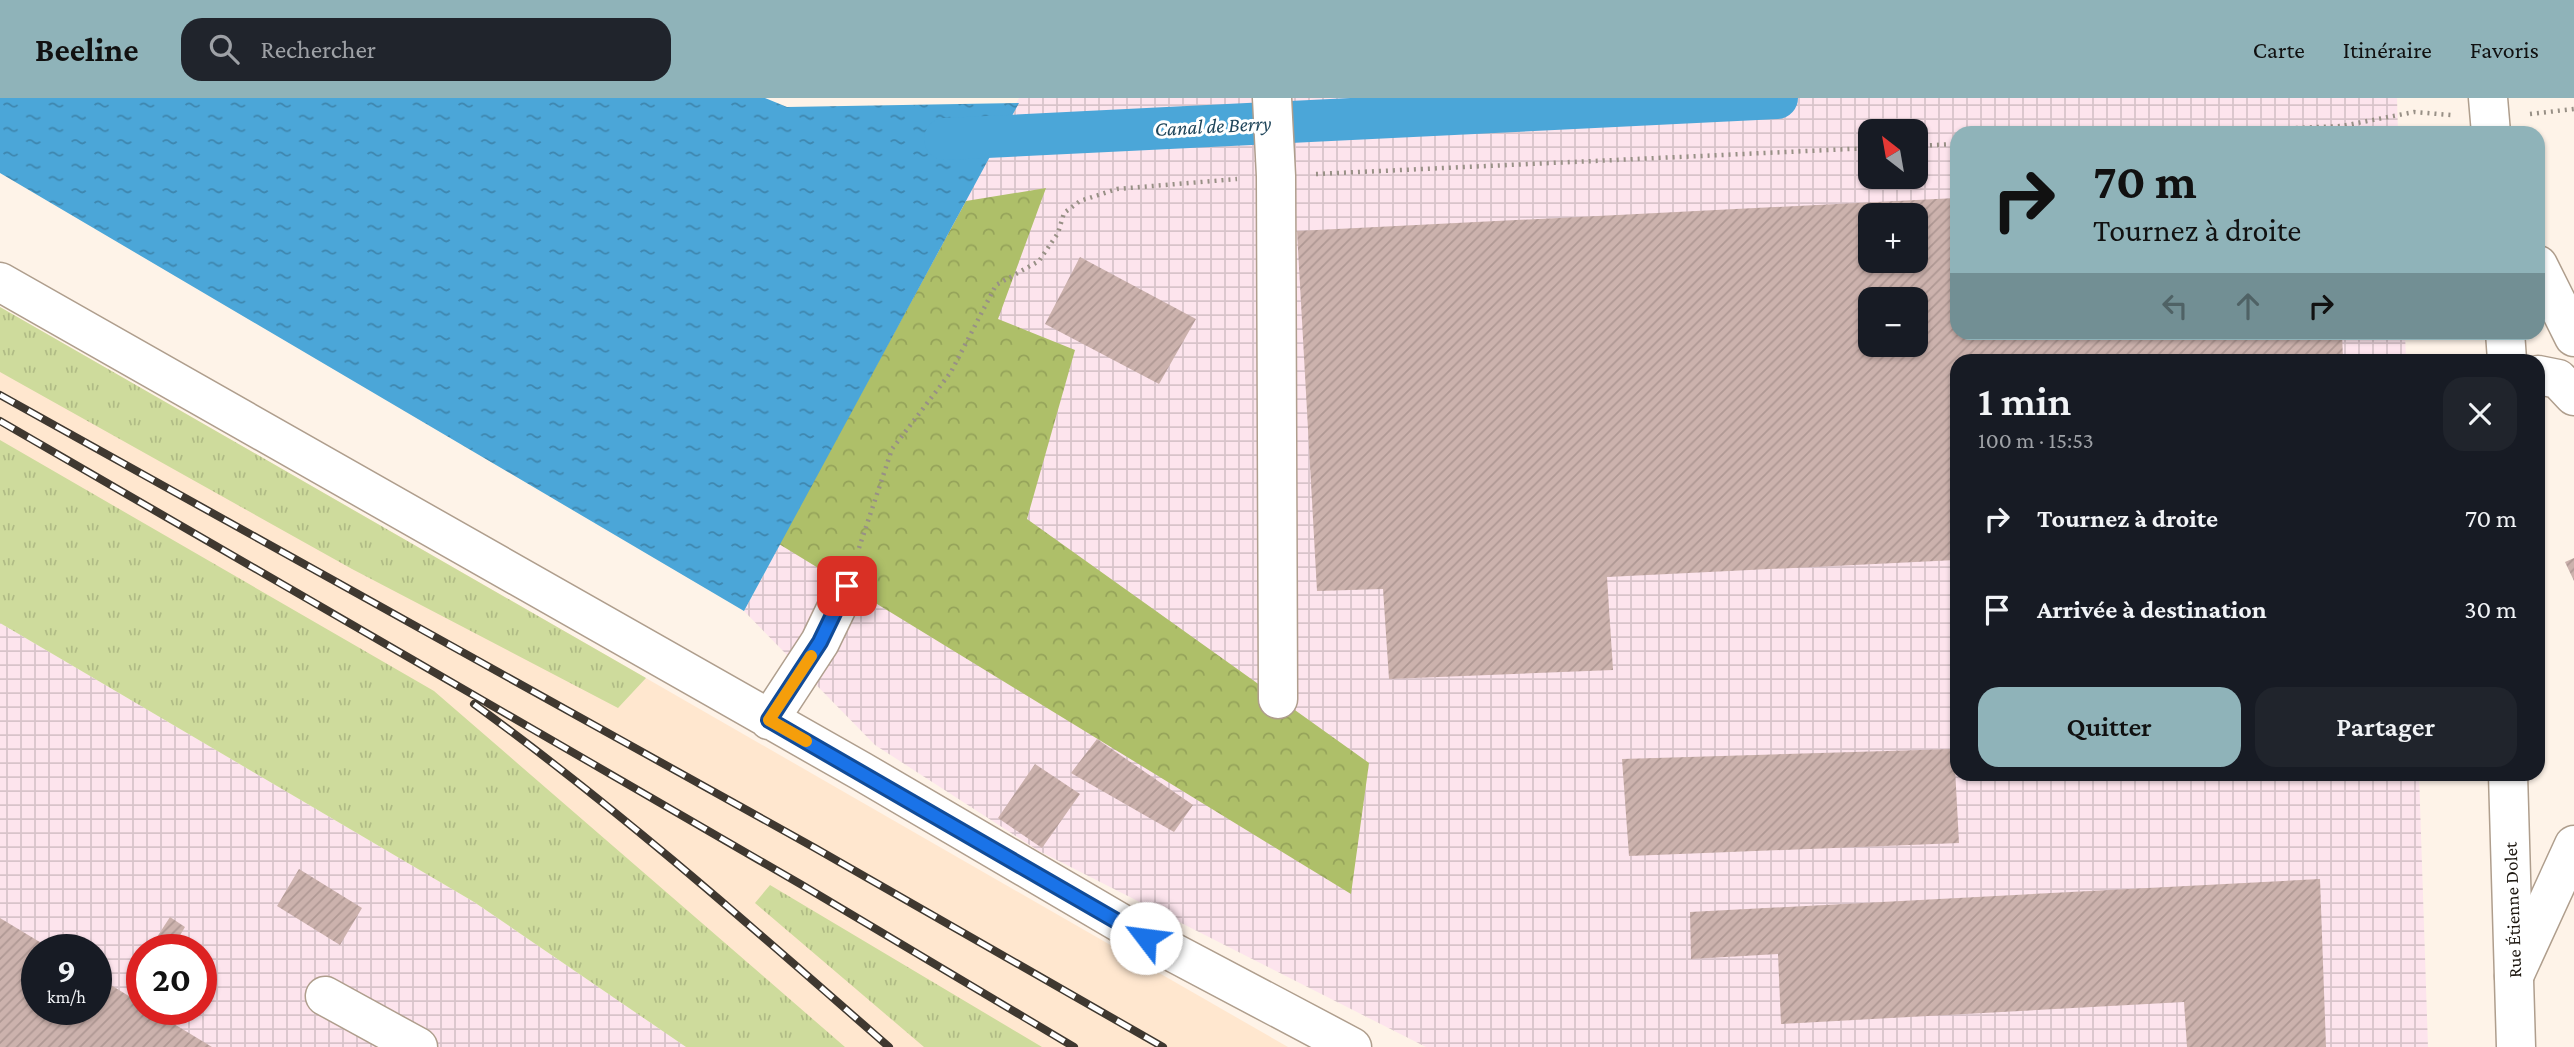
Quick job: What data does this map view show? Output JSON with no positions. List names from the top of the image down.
{
  "streets": {
    "street": ["Rue Étienne Dolet"]
  },
  "water": ["Canal de Berry"],
  "north": "top left",
  "page": {
    "header": "Beeline",
    "search": "Rechercher",
    "nav": ["Carte", "Itinéraire", "Favoris"],
    "map_buttons": ["+", "−"],
    "turn": ["70 m", "Tournez à droite"],
    "heading": ["1 min", "100 m · 15:53"],
    "list": [
      {
        "name": "Tournez à droite",
        "value": "70 m"
      },
      {
        "name": "Arrivée à destination",
        "value": "30 m"
      }
    ],
    "buttons": ["Quitter", "Partager"],
    "speed": "9 km/h",
    "limit": "20"
  }
}
